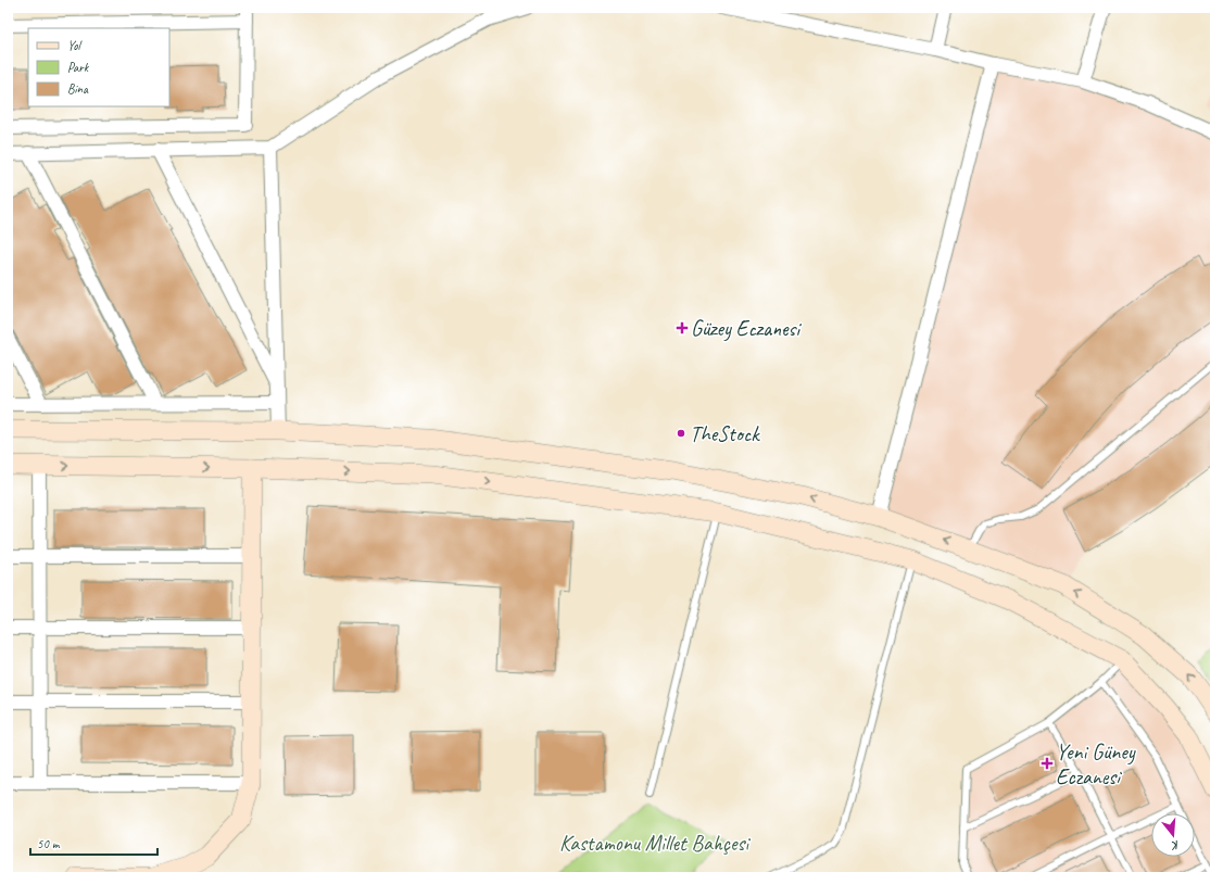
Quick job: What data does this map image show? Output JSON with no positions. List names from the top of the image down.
{
  "parks": ["Kastamonu Millet Bahçesi"],
  "places": {
    "health": ["Güzey Eczanesi", "Yeni Güney Eczanesi"],
    "other": ["TheStock"]
  },
  "legend": ["Yol", "Park", "Bina"],
  "scale_bar": "50 m",
  "north": "bottom"
}
